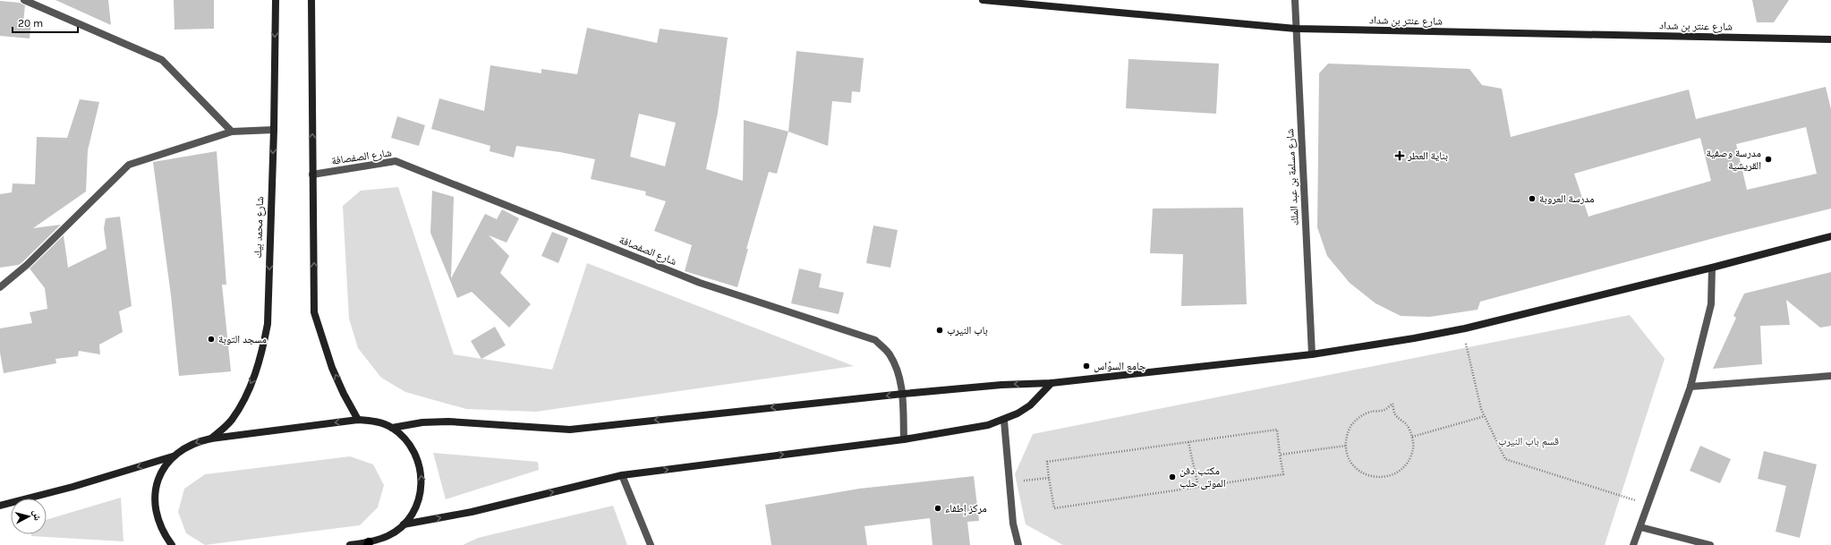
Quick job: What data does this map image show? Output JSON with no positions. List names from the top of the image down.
{
  "streets": {
    "main road": ["شارع عنتر بن شداد", "شارع محمد بيك"],
    "street": ["شارع الصفصافة", "شارع مسلمة بن عبد الملك"]
  },
  "crossings": [
    ["شارع عنتر بن شداد", "شارع مسلمة بن عبد الملك"]
  ],
  "parks": ["قسم باب النيرب"],
  "places": {
    "health": ["بناية العطر"],
    "other": [
      "مدرسة وصفية القريشية",
      "مدرسة العروبة",
      "باب النيرب",
      "مسجد التوبة",
      "جامع السوَّاس",
      "مكتب دفن الموتى حلب",
      "مركز إطفاء"
    ]
  },
  "scale_bar": "20 m",
  "north": "right"
}
